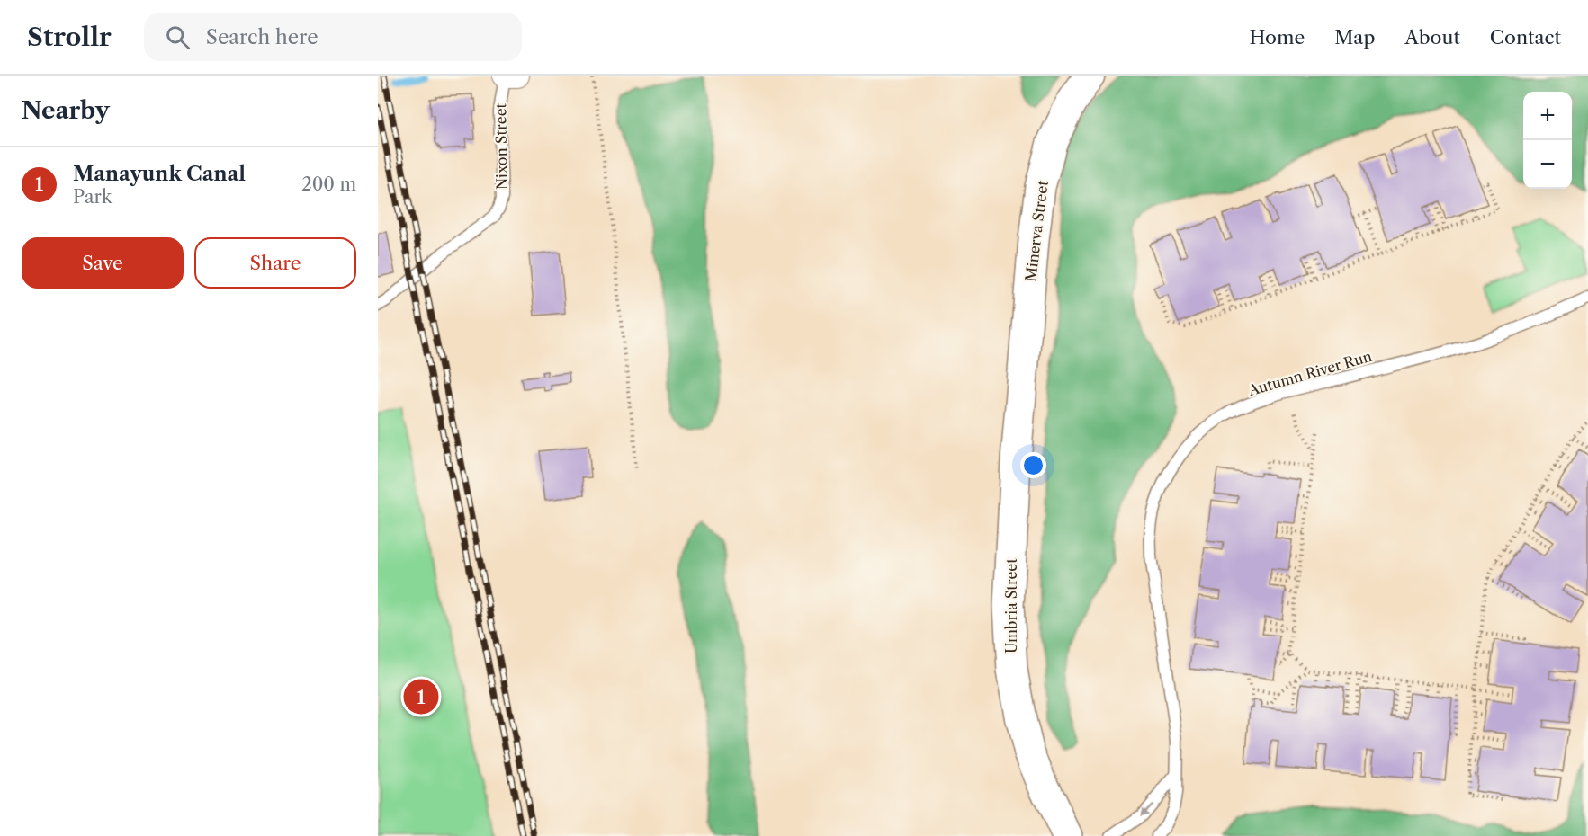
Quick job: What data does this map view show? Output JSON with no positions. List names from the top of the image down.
{
  "streets": {
    "main road": ["Minerva Street", "Umbria Street"],
    "lane": ["Nixon Street", "Autumn River Run"]
  },
  "crossings": [
    ["Minerva Street", "Umbria Street"]
  ],
  "page": {
    "header": "Strollr",
    "search": "Search here",
    "nav": [
      "Home",
      "Map",
      "About",
      "Contact"
    ],
    "heading": "Nearby",
    "map_buttons": ["+", "−"],
    "list": [
      {
        "mark": "1",
        "name": "Manayunk Canal",
        "note": "Park",
        "value": "200 m"
      }
    ],
    "buttons": ["Save", "Share"],
    "pins": "1"
  }
}
